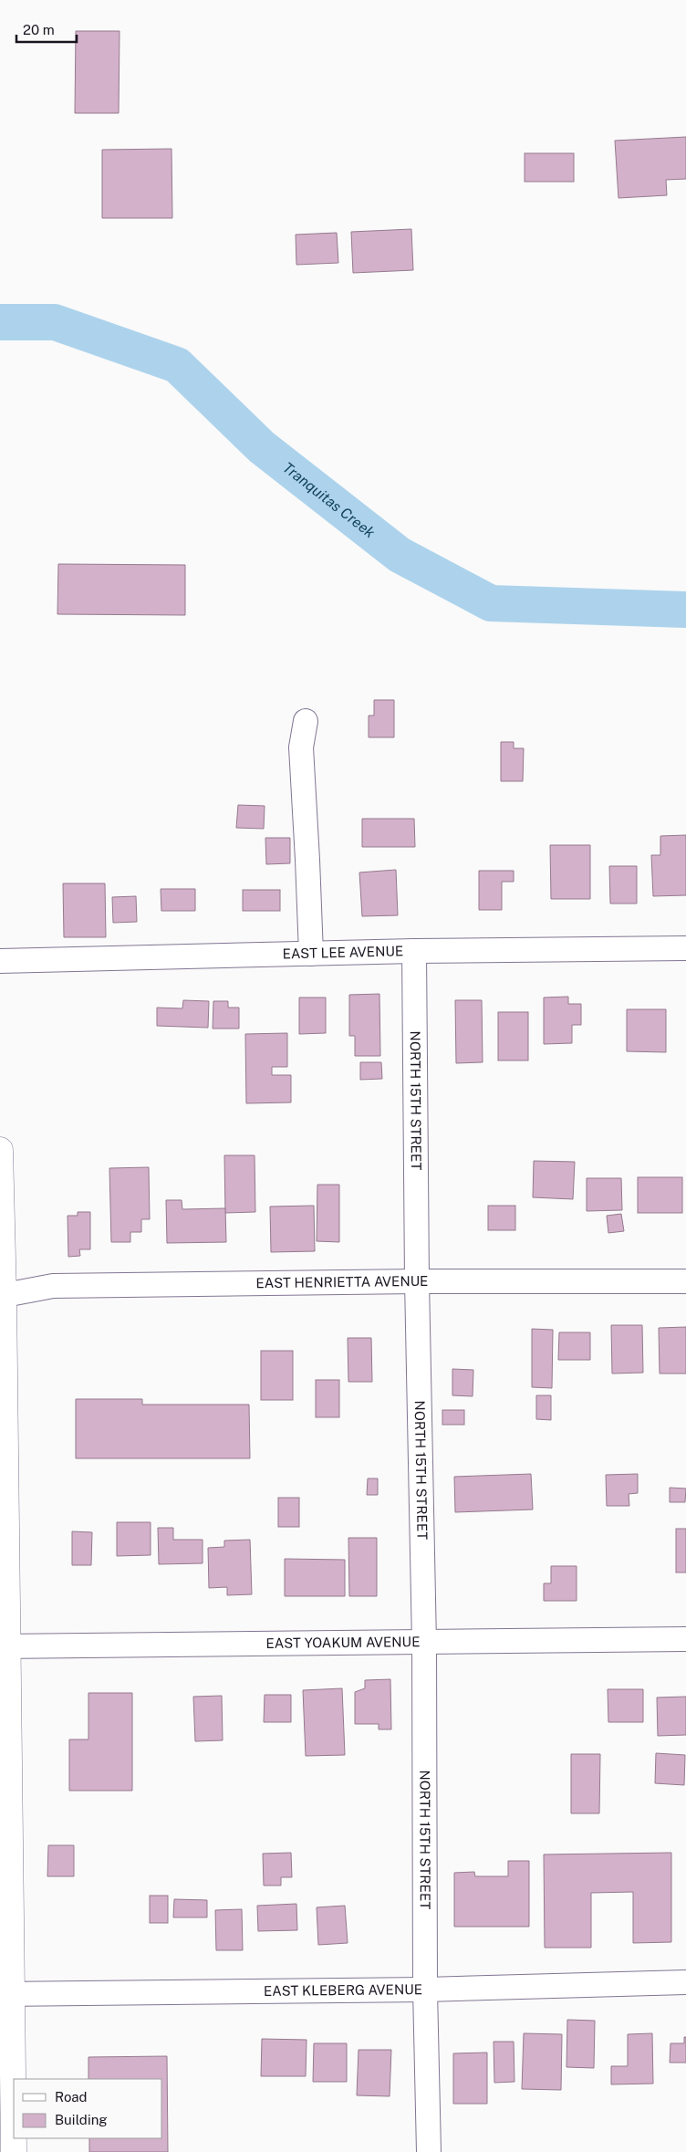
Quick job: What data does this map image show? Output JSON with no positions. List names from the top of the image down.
{
  "streets": {
    "street": [
      "EAST LEE AVENUE",
      "NORTH 15TH STREET",
      "EAST HENRIETTA AVENUE",
      "EAST YOAKUM AVENUE",
      "EAST KLEBERG AVENUE"
    ]
  },
  "crossings": [
    ["EAST LEE AVENUE", "NORTH 15TH STREET"],
    ["NORTH 15TH STREET", "EAST HENRIETTA AVENUE"],
    ["NORTH 15TH STREET", "EAST YOAKUM AVENUE"],
    ["NORTH 15TH STREET", "EAST KLEBERG AVENUE"]
  ],
  "water": ["Tranquitas Creek"],
  "legend": ["Road", "Building"],
  "scale_bar": "20 m"
}
